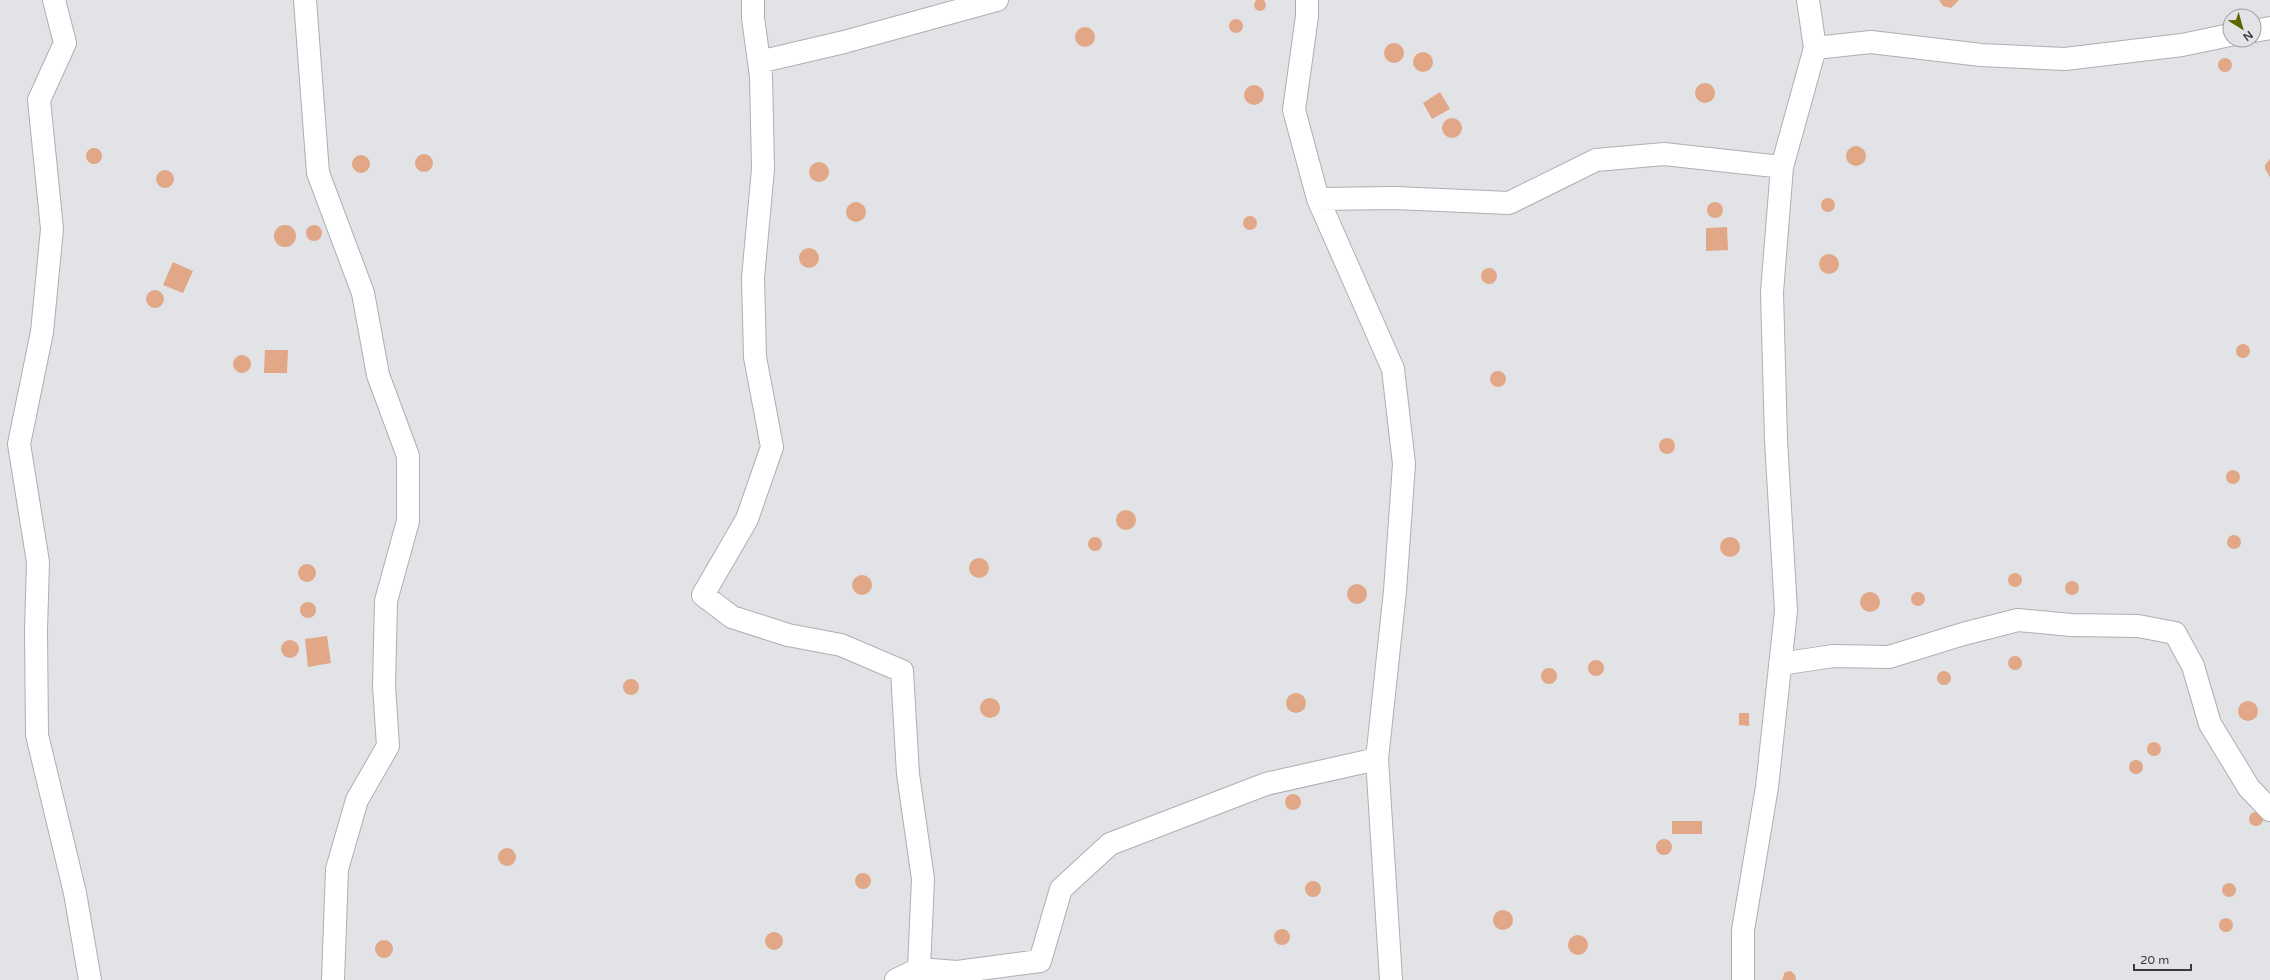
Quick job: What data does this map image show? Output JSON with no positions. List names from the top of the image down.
{
  "scale_bar": "20 m",
  "north": "bottom right"
}
